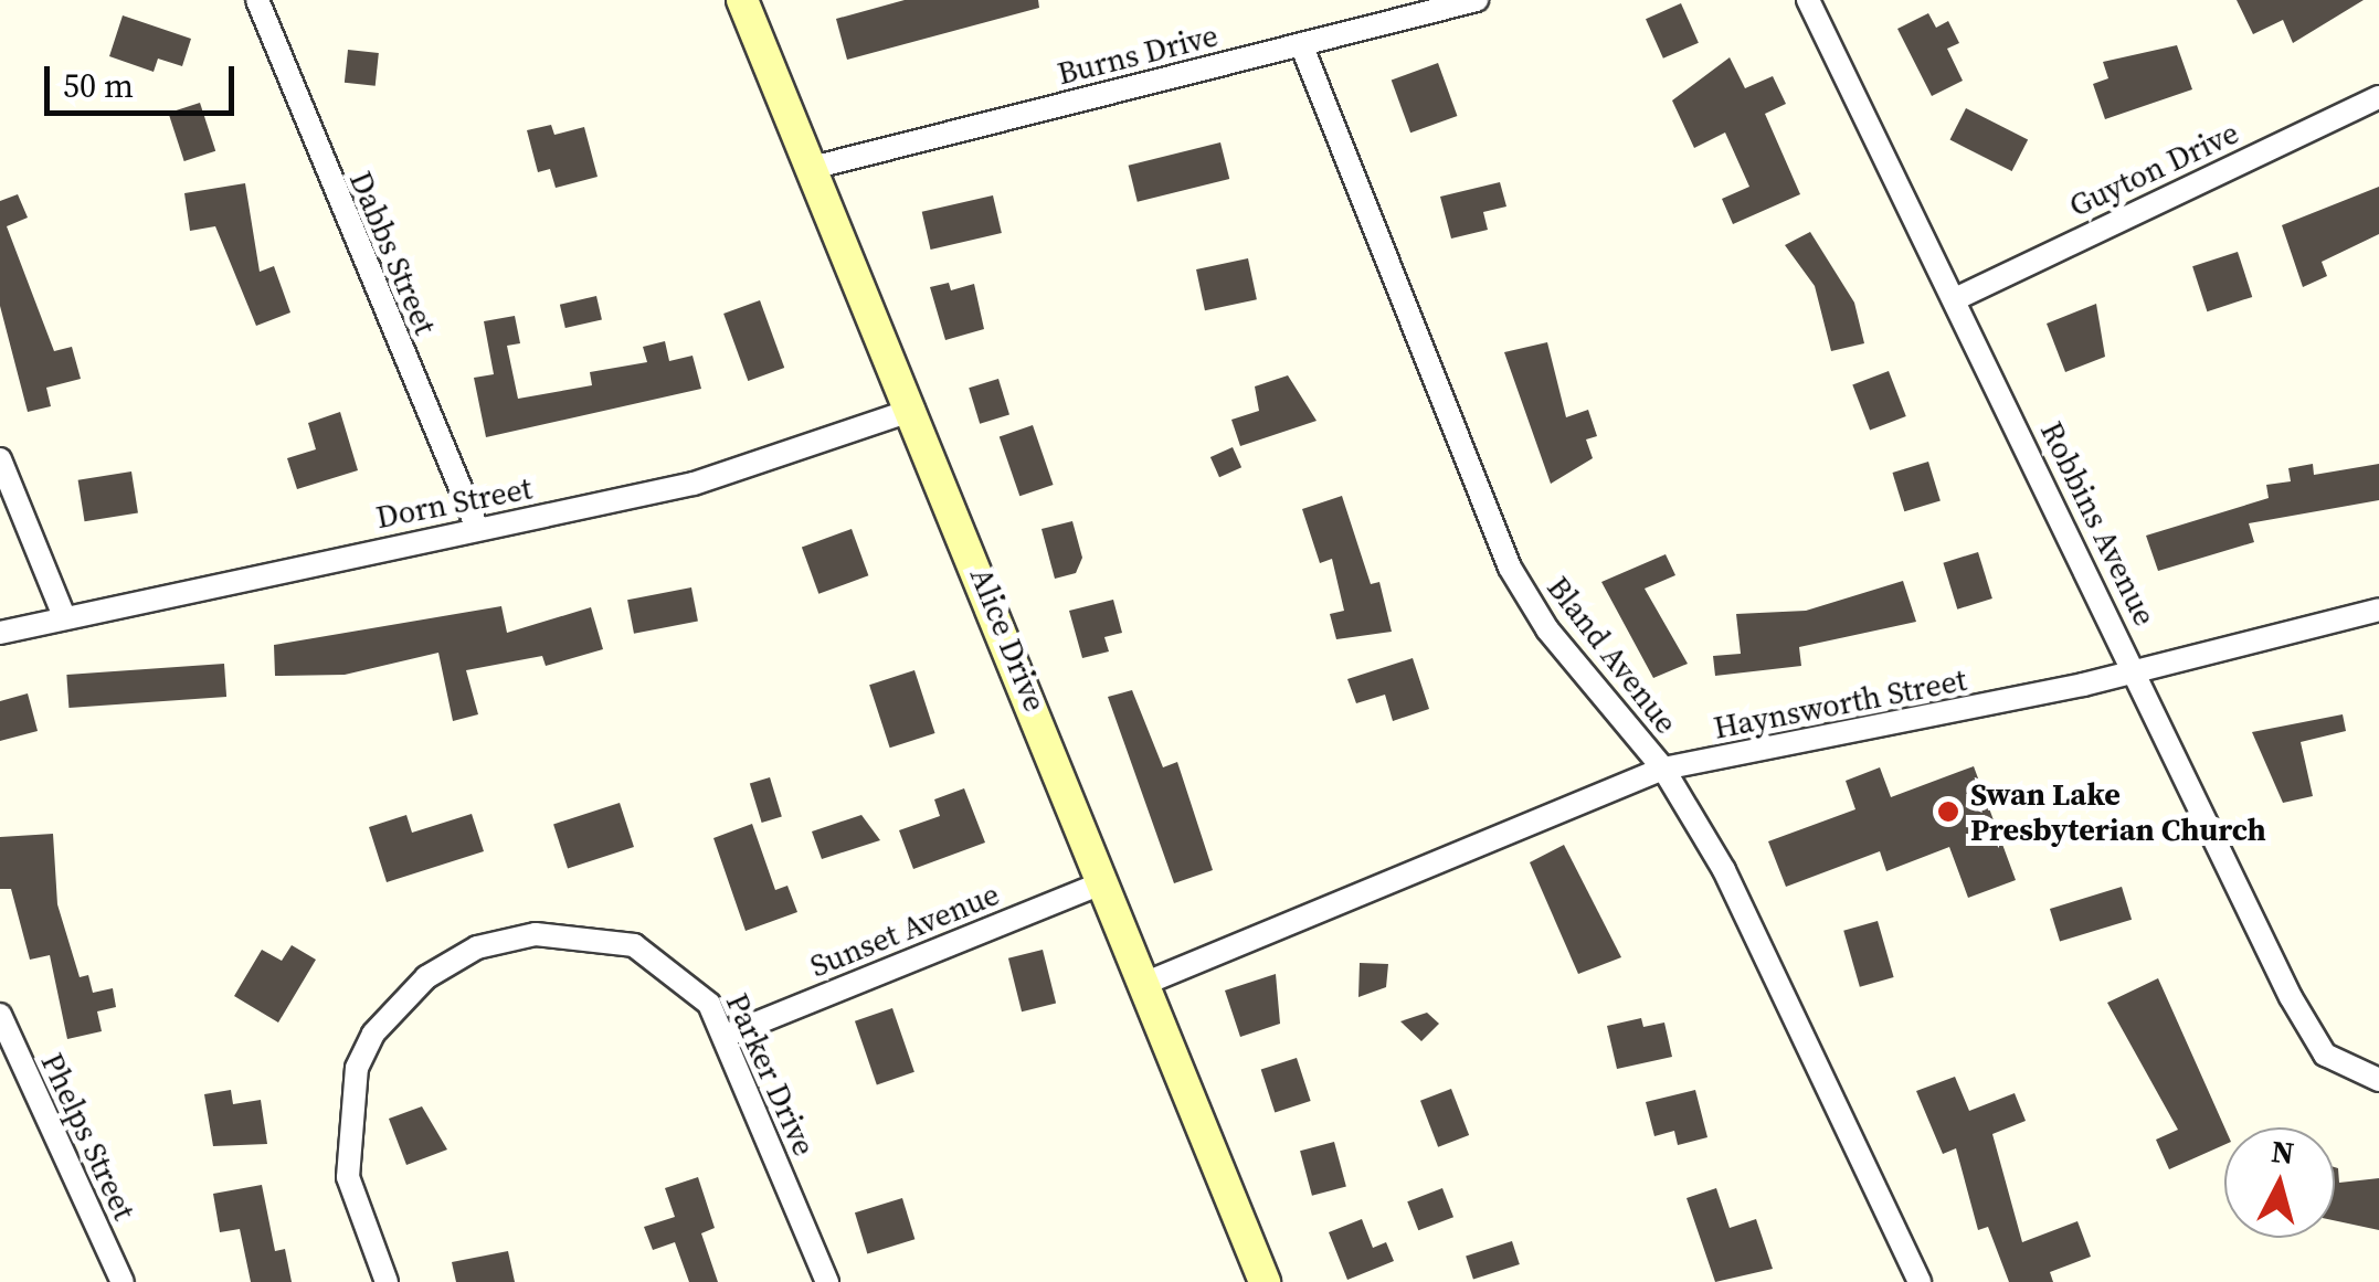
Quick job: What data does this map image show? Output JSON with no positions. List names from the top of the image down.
{
  "streets": {
    "main road": ["Alice Drive"],
    "street": [
      "Burns Drive",
      "Guyton Drive",
      "Dabbs Street",
      "Dorn Street",
      "Robbins Avenue",
      "Bland Avenue",
      "Haynsworth Street",
      "Sunset Avenue",
      "Parker Drive",
      "Phelps Street"
    ]
  },
  "crossings": [
    ["Burns Drive", "Alice Drive"],
    ["Burns Drive", "Bland Avenue"],
    ["Guyton Drive", "Robbins Avenue"],
    ["Dabbs Street", "Dorn Street"],
    ["Dorn Street", "Alice Drive"],
    ["Robbins Avenue", "Haynsworth Street"],
    ["Alice Drive", "Haynsworth Street"],
    ["Alice Drive", "Sunset Avenue"],
    ["Bland Avenue", "Haynsworth Street"],
    ["Sunset Avenue", "Parker Drive"]
  ],
  "places": ["Swan Lake Presbyterian Church"],
  "scale_bar": "50 m",
  "north": "top"
}
